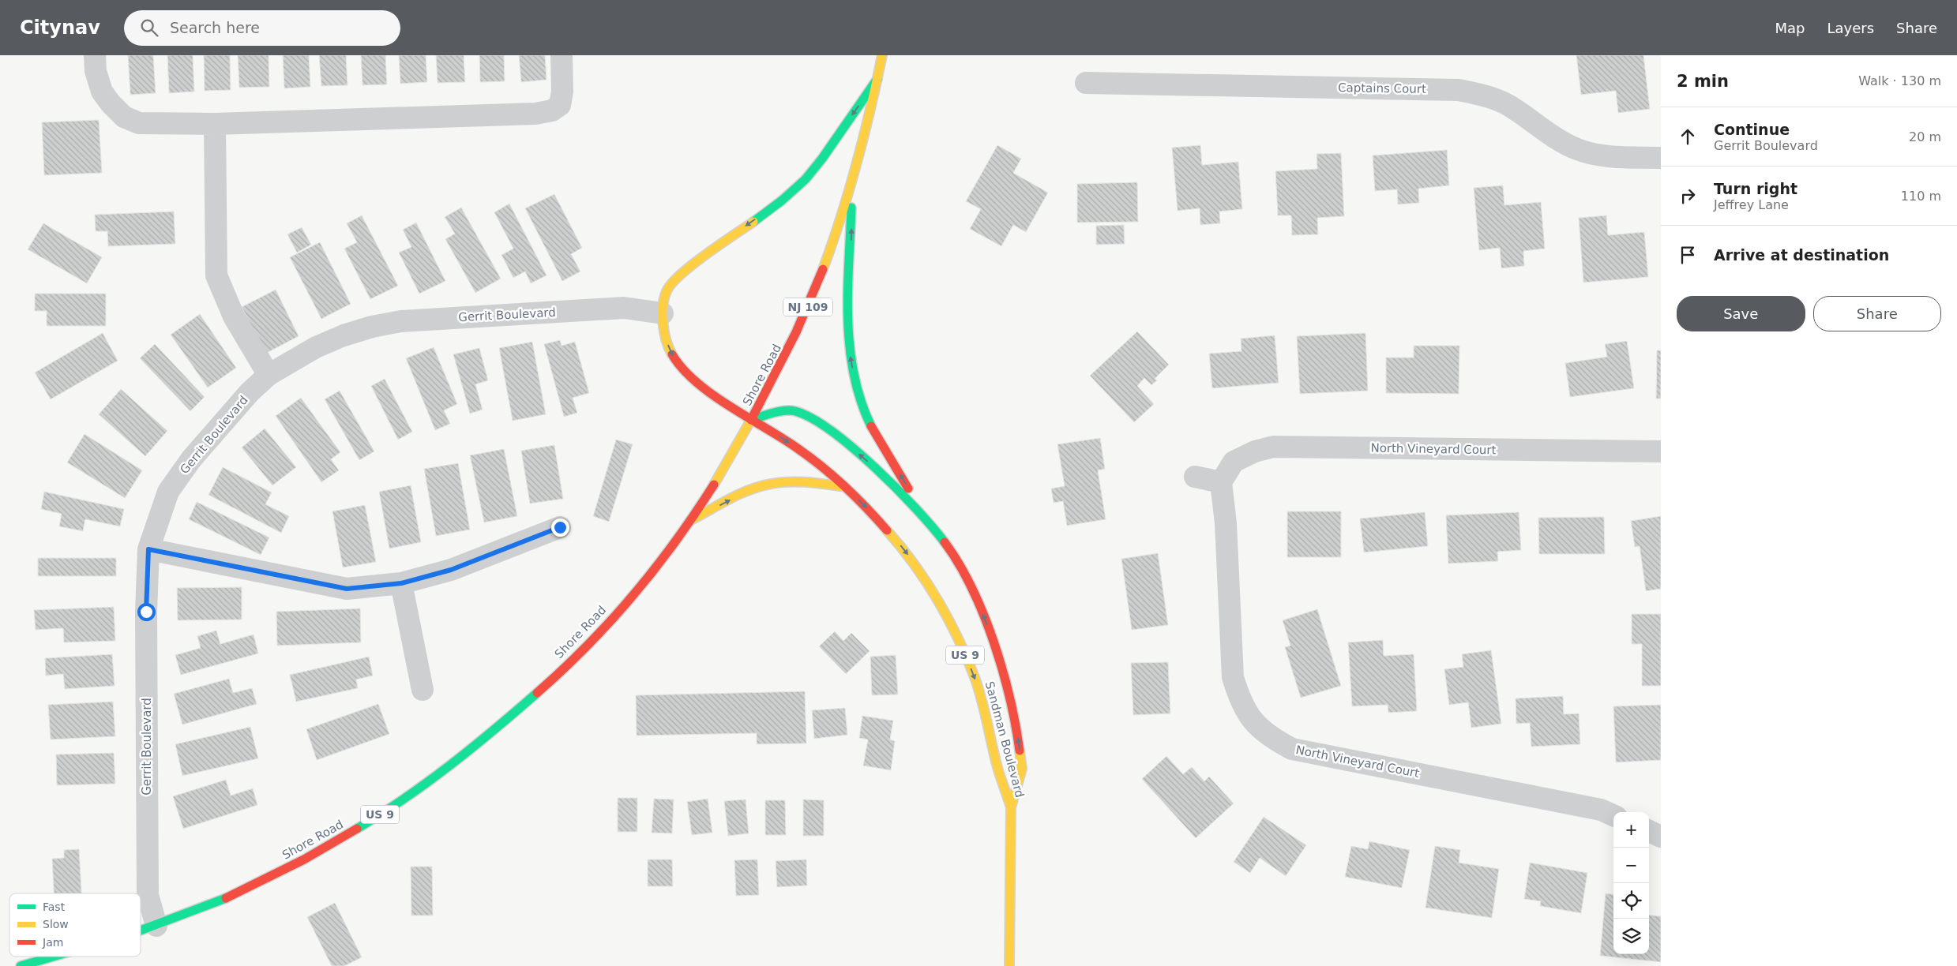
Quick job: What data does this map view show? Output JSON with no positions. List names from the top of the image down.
{
  "streets": {
    "main road": [
      "NJ 109",
      "Shore Road",
      "US 9",
      "Sandman Boulevard"
    ],
    "street": ["Captains Court", "Gerrit Boulevard", "North Vineyard Court"]
  },
  "crossings": [
    ["Gerrit Boulevard", "Shore Road"],
    ["Shore Road", "US 9"],
    ["Shore Road", "Sandman Boulevard"],
    ["US 9", "Sandman Boulevard"]
  ],
  "legend": ["Fast", "Slow", "Jam"],
  "page": {
    "header": "Citynav",
    "search": "Search here",
    "nav": ["Map", "Layers", "Share"],
    "heading": ["2 min", "Walk · 130 m"],
    "list": [
      ["Continue", "Gerrit Boulevard", "20 m"],
      ["Turn right", "Jeffrey Lane", "110 m"],
      "Arrive at destination"
    ],
    "buttons": ["Save", "Share"],
    "map_buttons": ["+", "−"]
  }
}
